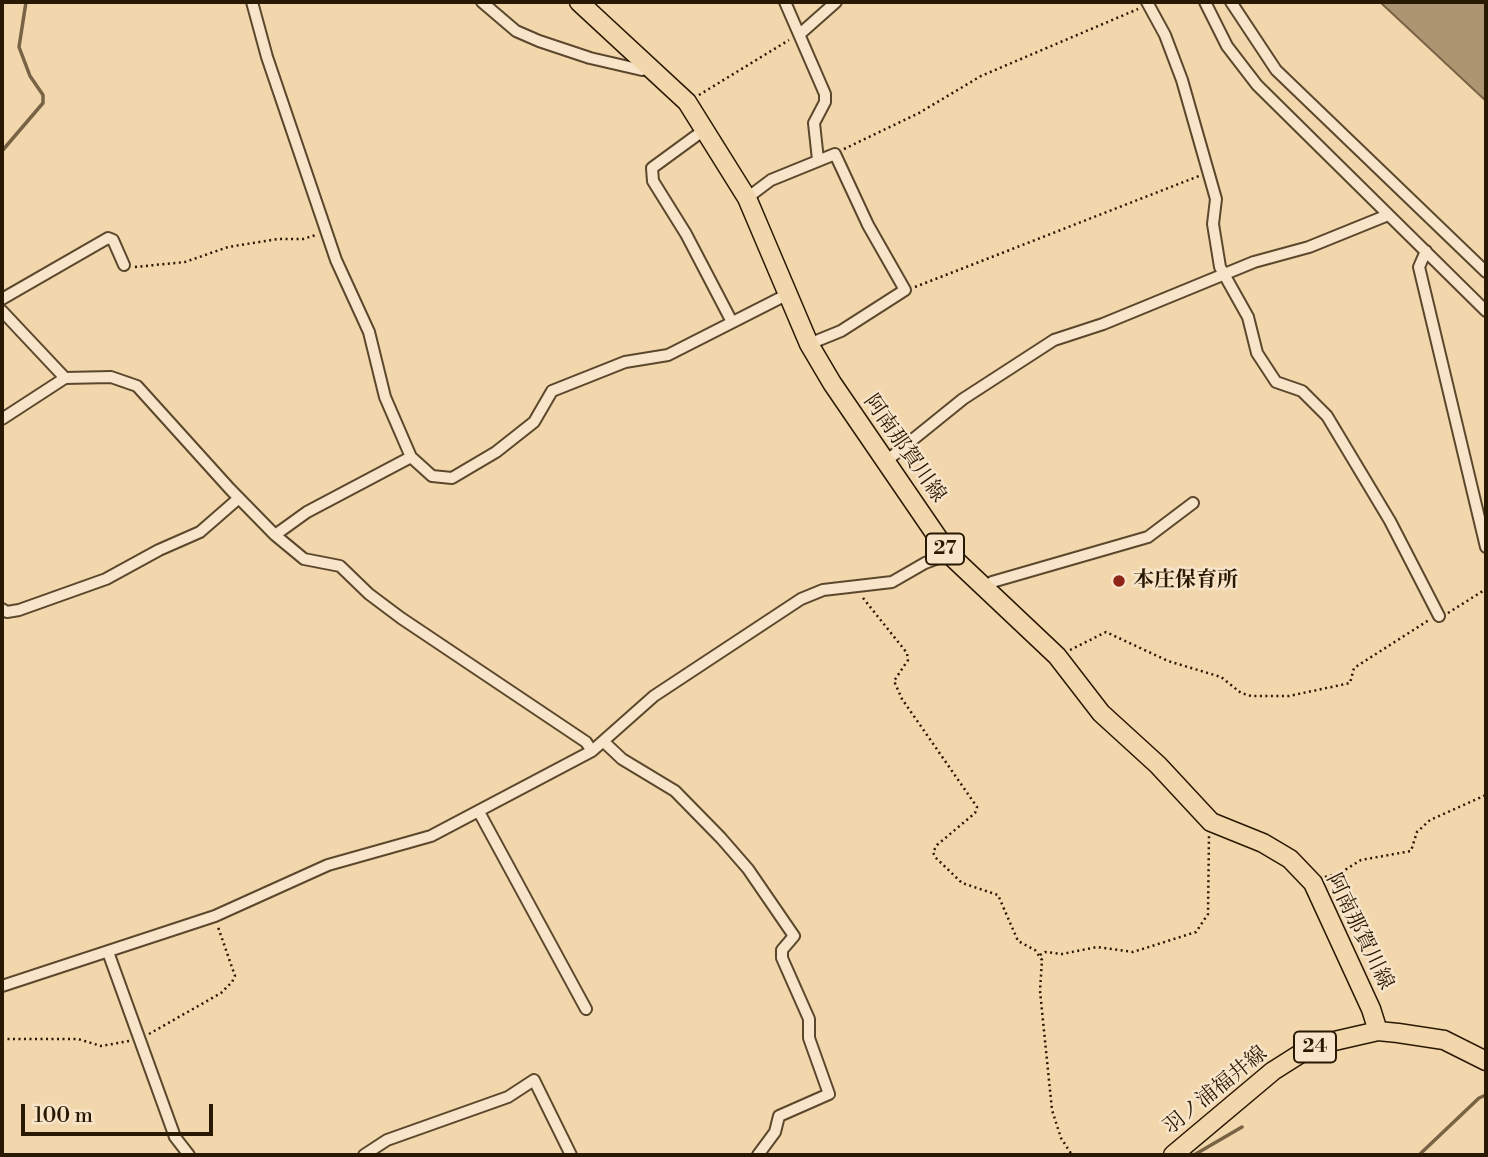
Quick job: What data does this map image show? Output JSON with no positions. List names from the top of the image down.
{
  "streets": {
    "main road": [
      "阿南那賀川線",
      "27",
      "24",
      "羽ノ浦福井線"
    ]
  },
  "crossings": [
    ["阿南那賀川線", "羽ノ浦福井線"]
  ],
  "places": ["本庄保育所"],
  "scale_bar": "100 m"
}
